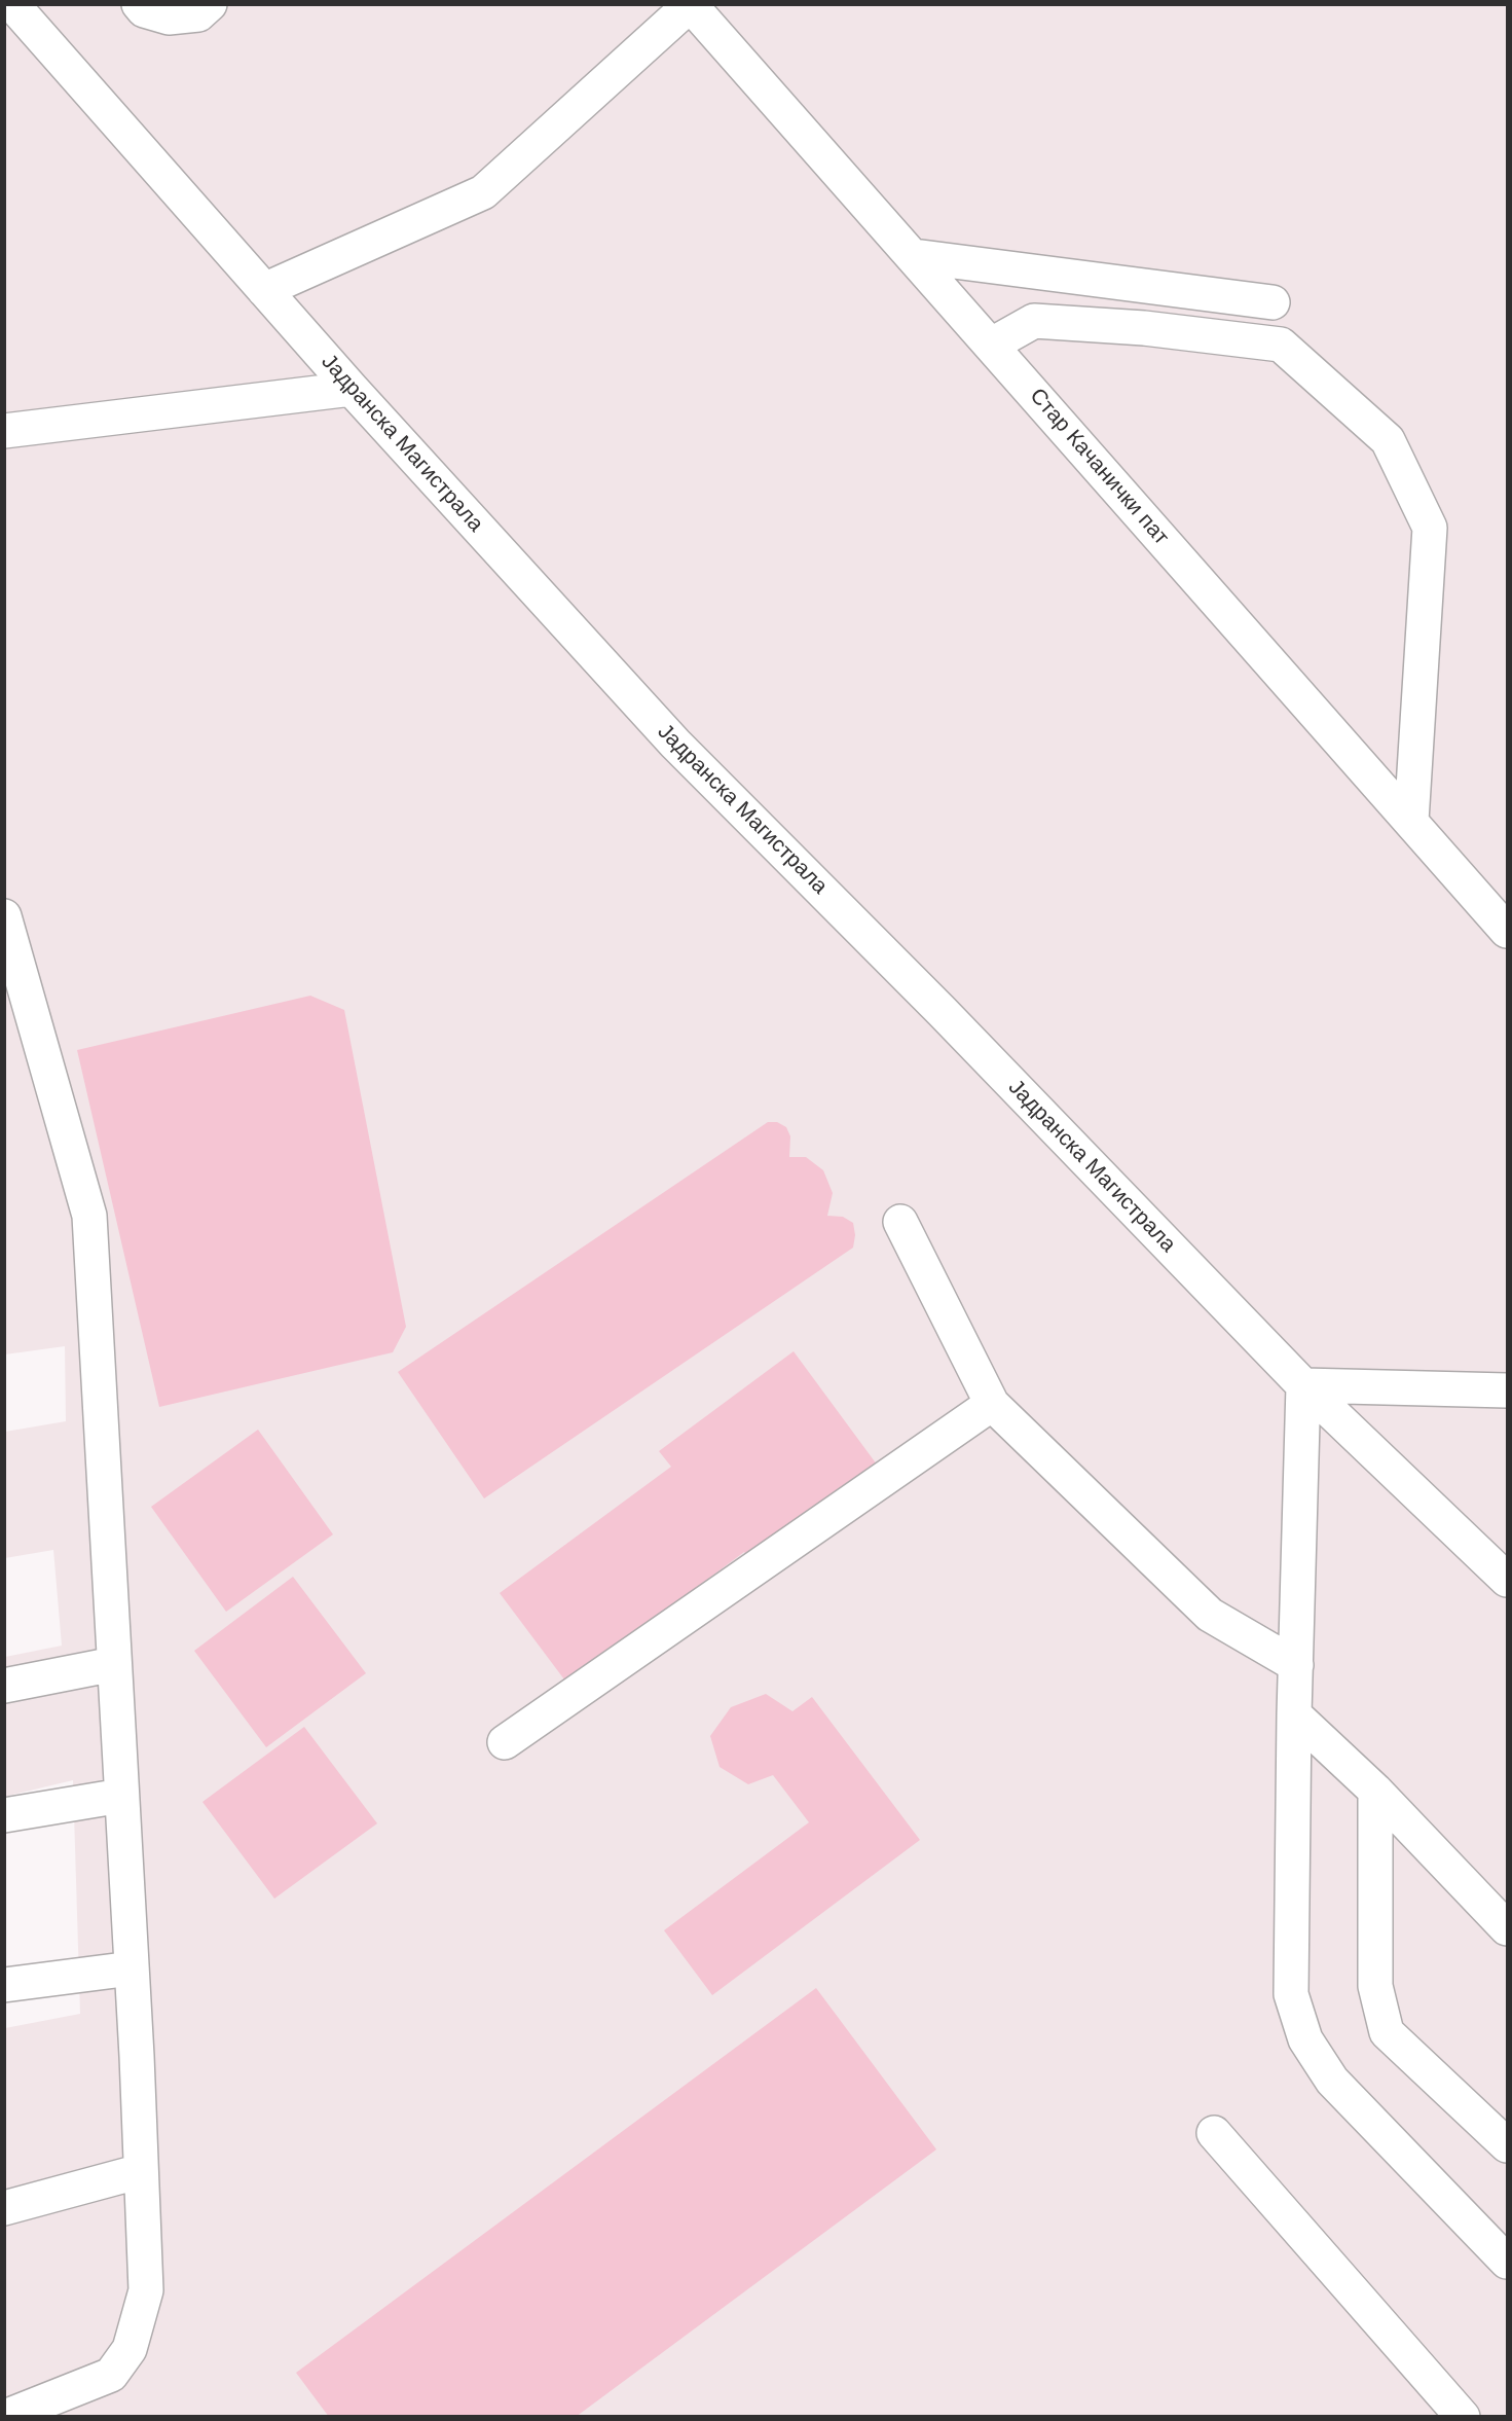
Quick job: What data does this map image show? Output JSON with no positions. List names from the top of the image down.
{
  "streets": {
    "street": ["Јадранска Магистрала", "Стар Качанички пат"]
  }
}
